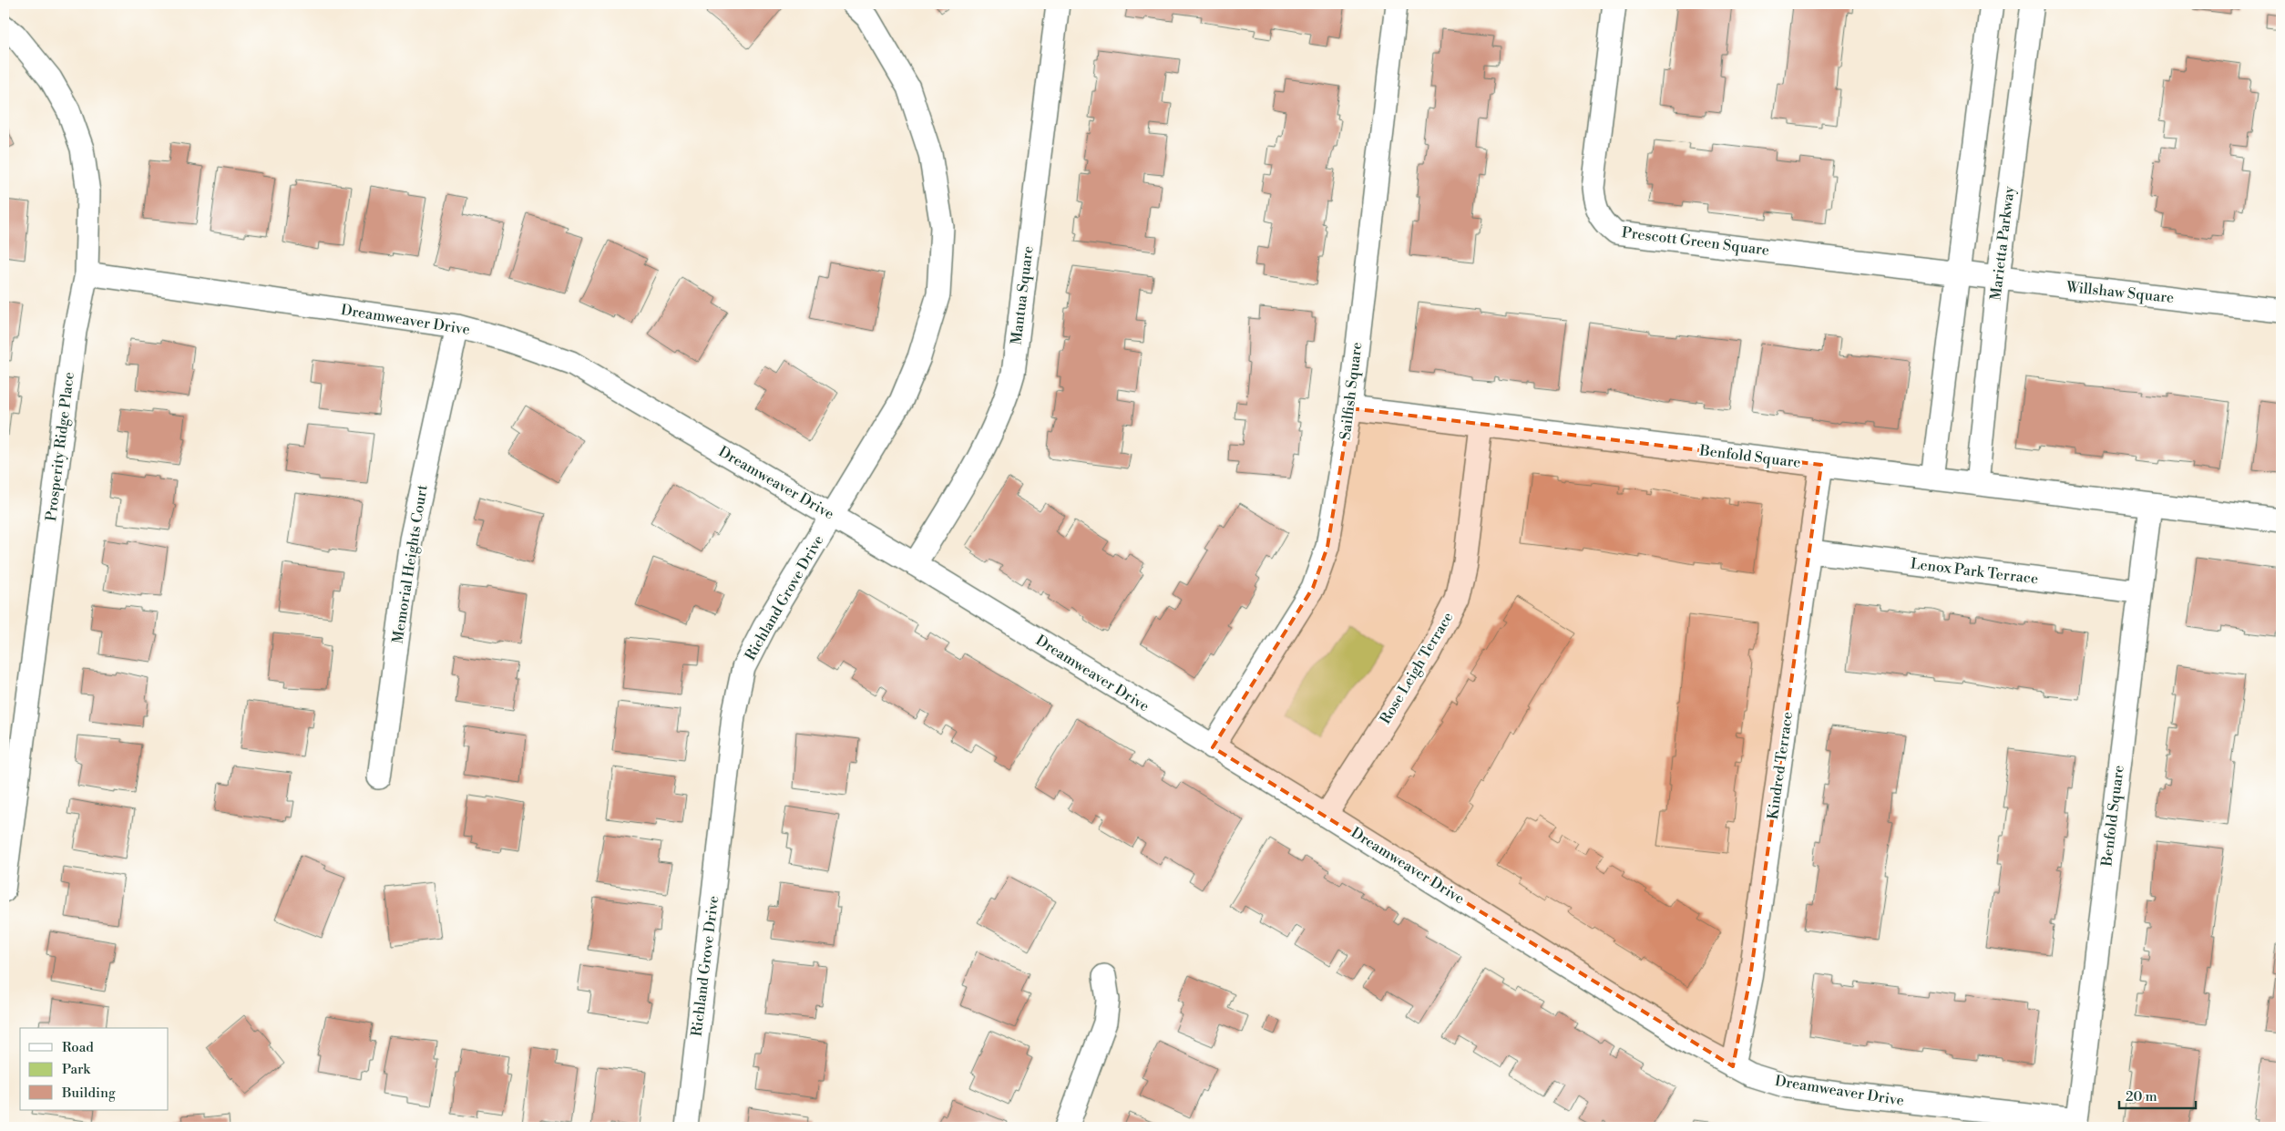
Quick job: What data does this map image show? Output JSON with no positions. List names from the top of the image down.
{
  "streets": {
    "street": [
      "Prescott Green Square",
      "Marietta Parkway",
      "Willshaw Square",
      "Mantua Square",
      "Dreamweaver Drive",
      "Sailfish Square",
      "Prosperity Ridge Place",
      "Benfold Square",
      "Memorial Heights Court",
      "Lenox Park Terrace",
      "Richland Grove Drive",
      "Rose Leigh Terrace",
      "Kindred Terrace"
    ]
  },
  "crossings": [
    ["Prescott Green Square", "Willshaw Square"],
    ["Marietta Parkway", "Willshaw Square"],
    ["Marietta Parkway", "Benfold Square"],
    ["Mantua Square", "Dreamweaver Drive"],
    ["Dreamweaver Drive", "Sailfish Square"],
    ["Dreamweaver Drive", "Prosperity Ridge Place"],
    ["Dreamweaver Drive", "Benfold Square"],
    ["Dreamweaver Drive", "Memorial Heights Court"],
    ["Dreamweaver Drive", "Richland Grove Drive"],
    ["Dreamweaver Drive", "Rose Leigh Terrace"],
    ["Dreamweaver Drive", "Kindred Terrace"],
    ["Sailfish Square", "Benfold Square"],
    ["Benfold Square", "Lenox Park Terrace"],
    ["Benfold Square", "Rose Leigh Terrace"],
    ["Benfold Square", "Kindred Terrace"],
    ["Lenox Park Terrace", "Kindred Terrace"]
  ],
  "legend": ["Road", "Park", "Building"],
  "scale_bar": "20 m"
}
